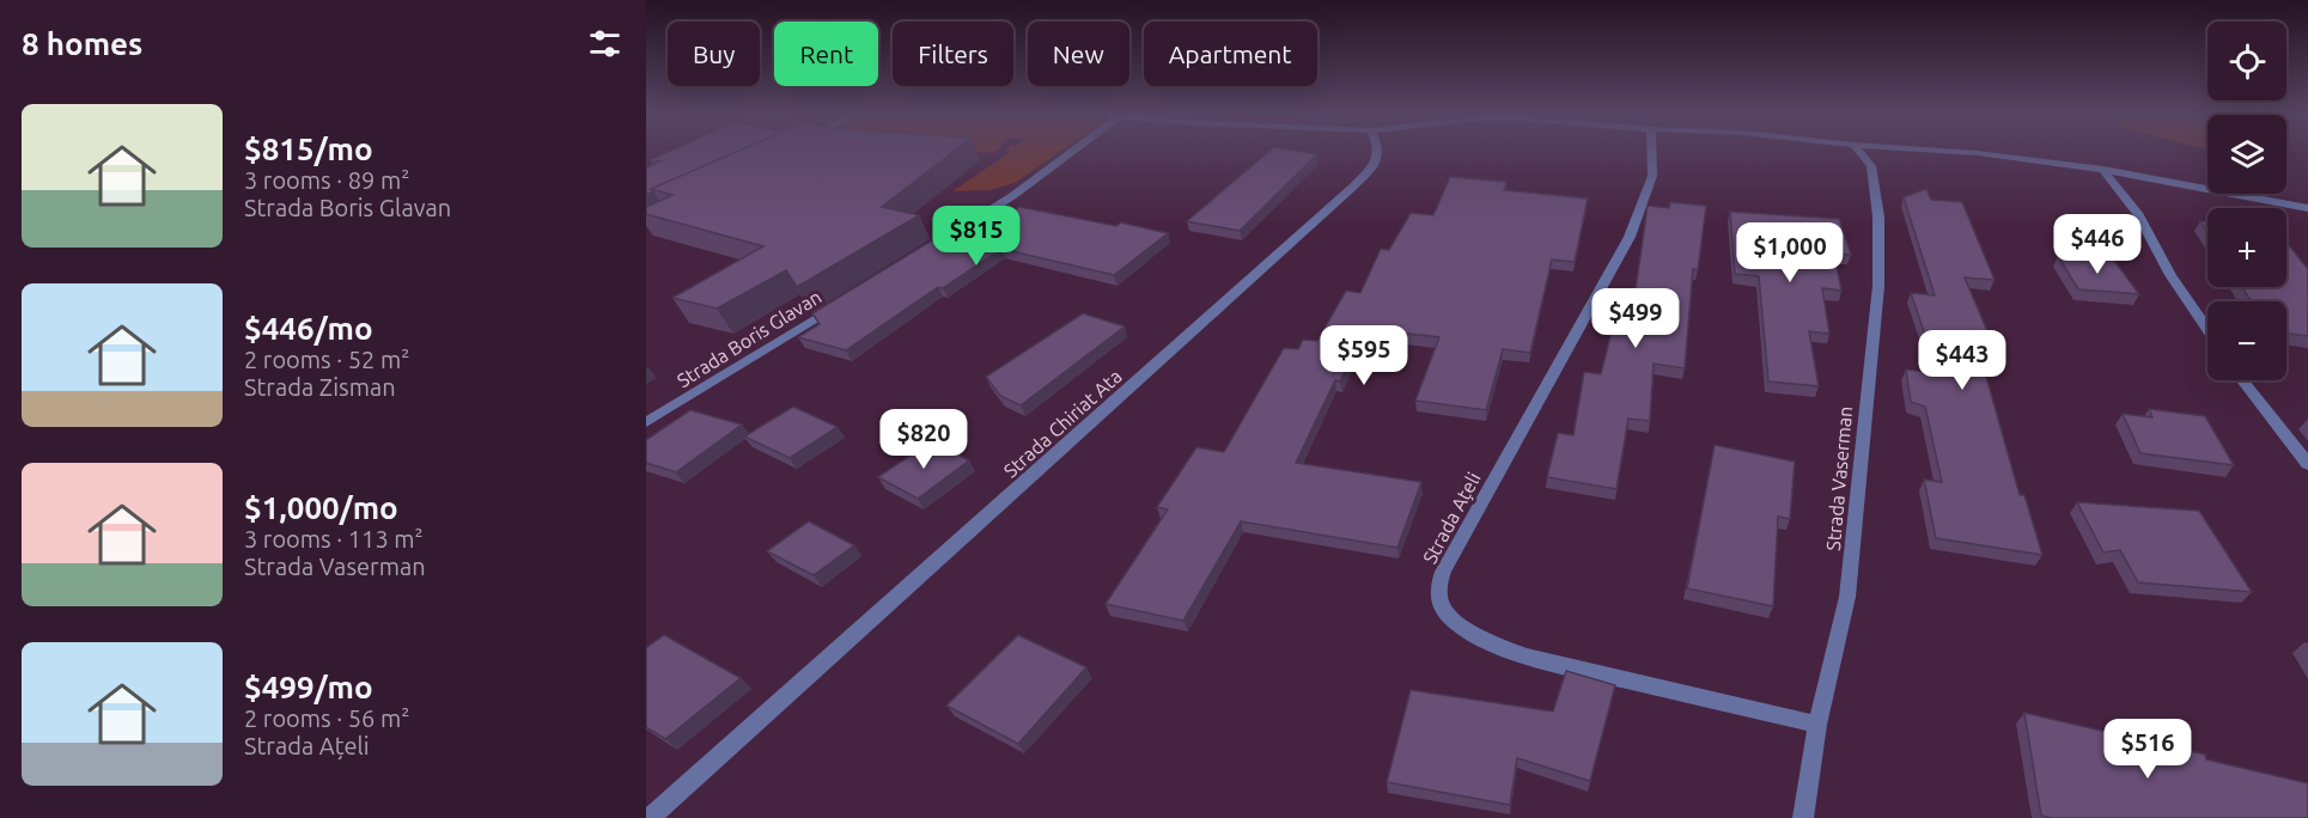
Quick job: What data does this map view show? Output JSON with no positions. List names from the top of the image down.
{
  "streets": {
    "street": [
      "Strada Boris Glavan",
      "Strada Chiriat Ata",
      "Strada Vaserman",
      "Strada Ațeli"
    ]
  },
  "crossings": [
    ["Strada Vaserman", "Strada Ațeli"]
  ],
  "page": {
    "heading": "8 homes",
    "map_buttons": ["+", "−"],
    "chip": [
      "Buy",
      "Rent",
      "Filters",
      "New",
      "Apartment"
    ],
    "list": [
      {
        "name": "$815/mo",
        "note": "3 rooms · 89 m² · Strada Boris Glavan"
      },
      {
        "name": "$446/mo",
        "note": "2 rooms · 52 m² · Strada Zisman"
      },
      {
        "name": "$1,000/mo",
        "note": "3 rooms · 113 m² · Strada Vaserman"
      },
      {
        "name": "$499/mo",
        "note": "2 rooms · 56 m² · Strada Ațeli"
      }
    ],
    "price": [
      "$815",
      "$446",
      "$1,000",
      "$499",
      "$595",
      "$443",
      "$820",
      "$516"
    ]
  }
}
